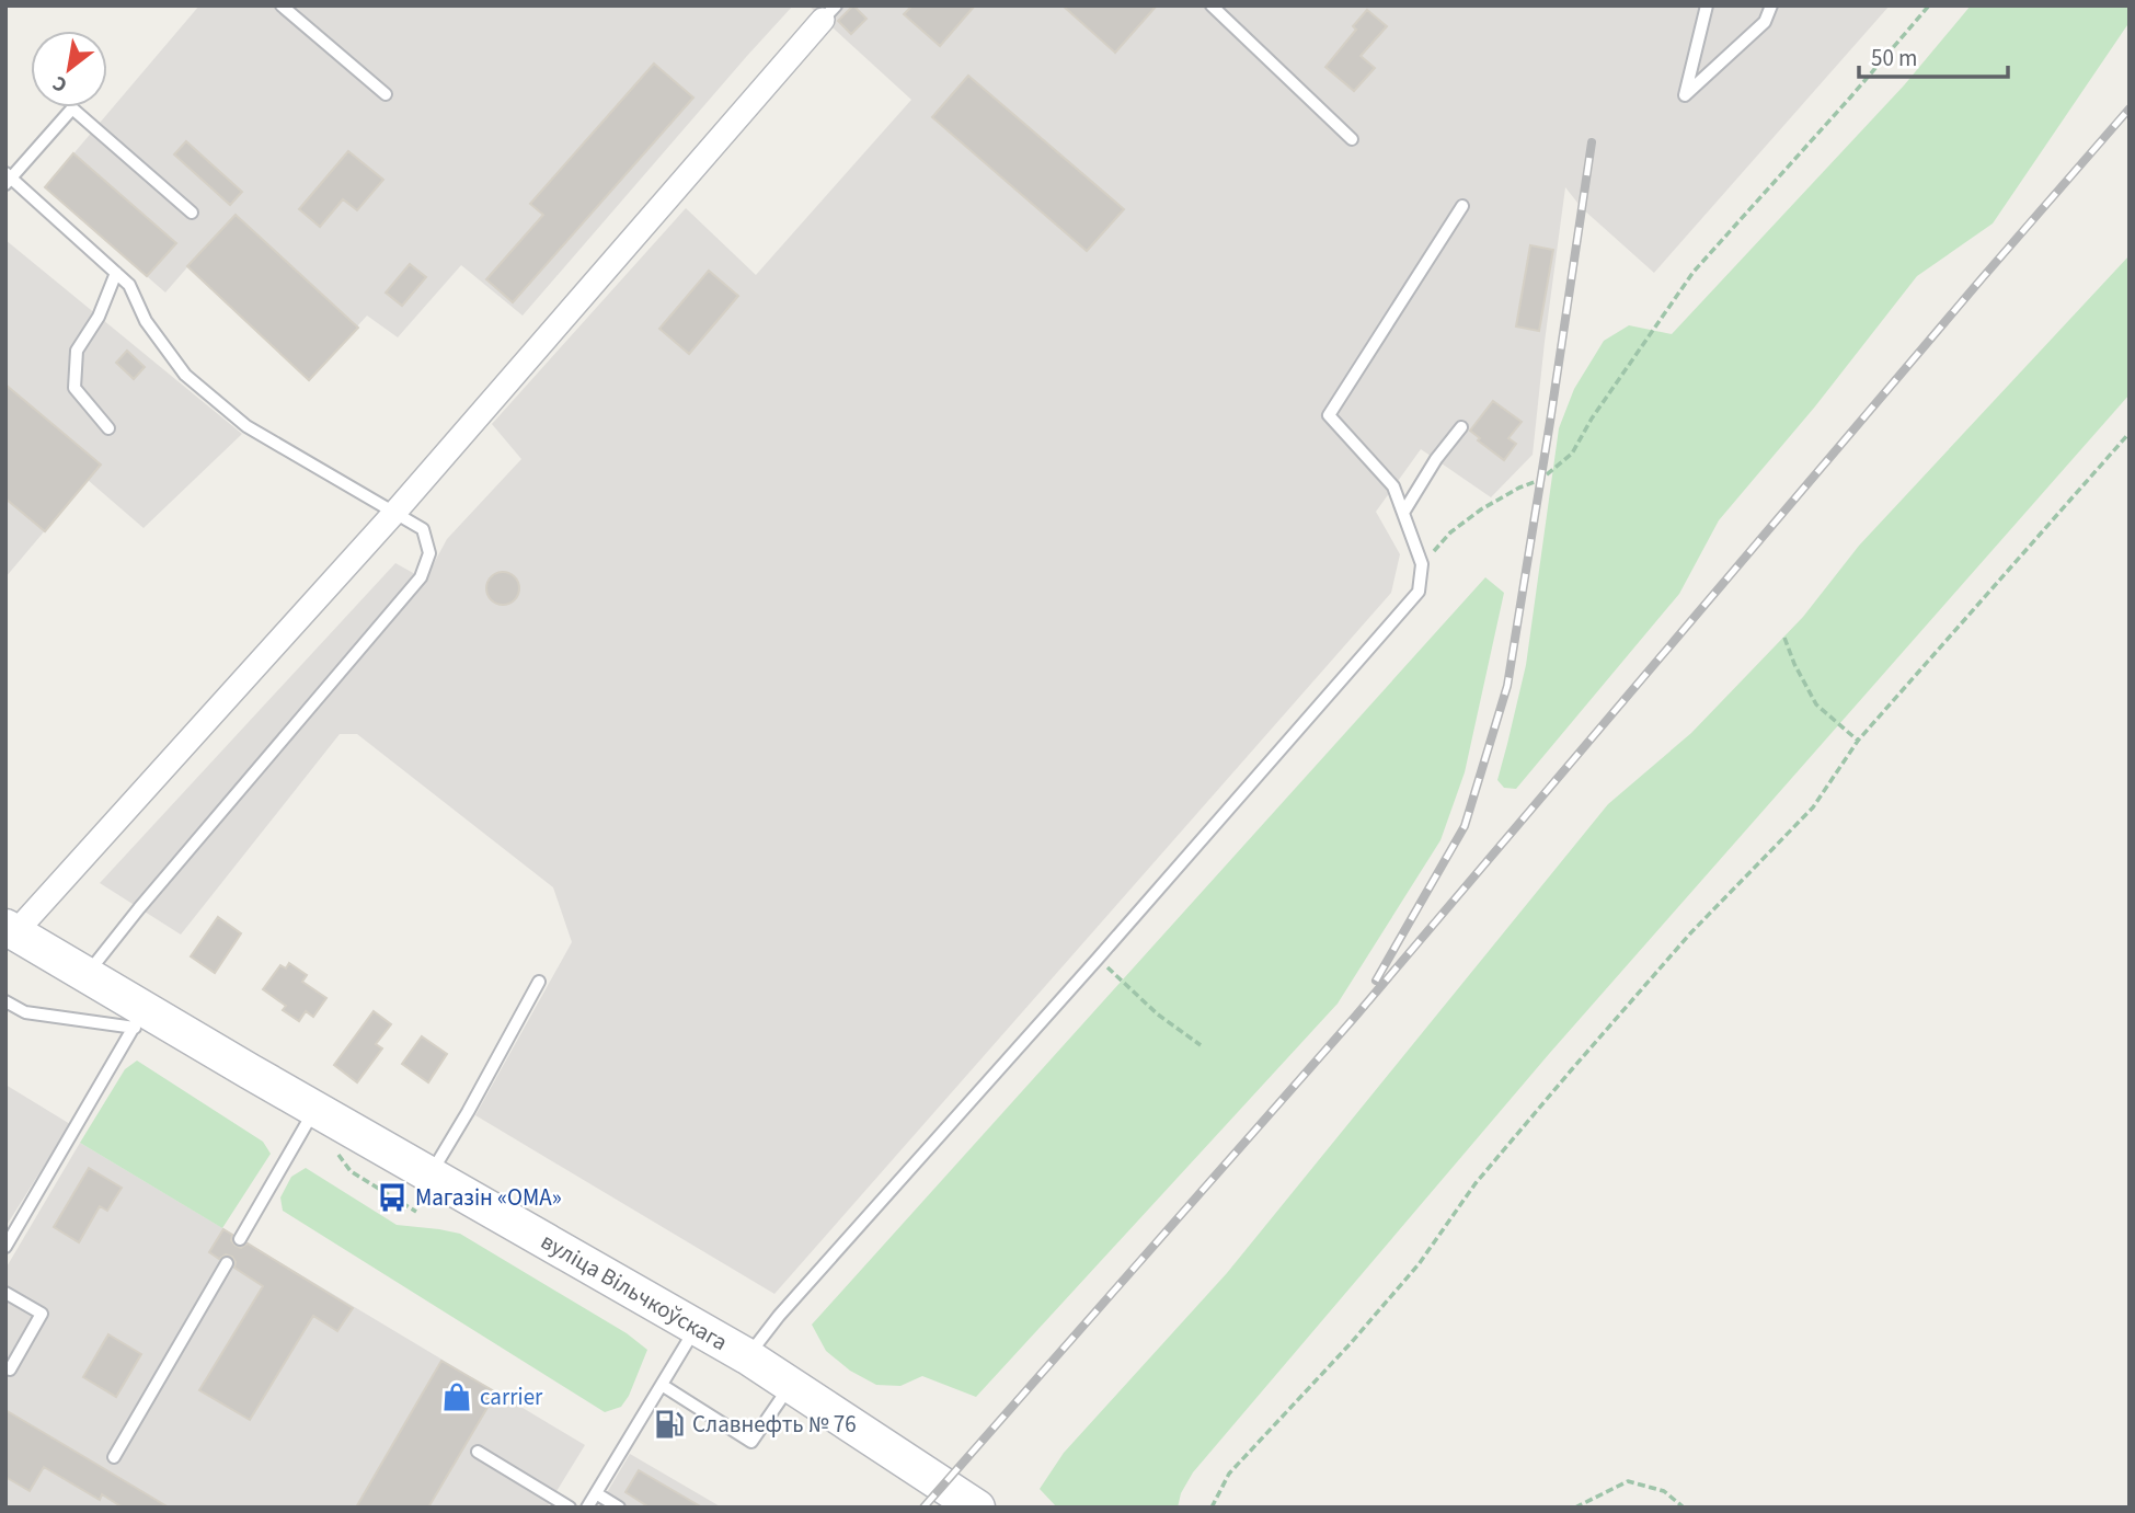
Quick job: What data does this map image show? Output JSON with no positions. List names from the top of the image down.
{
  "streets": {
    "main road": ["вуліца Вільчкоўскага"]
  },
  "places": {
    "bus stop": ["Магазін «ОМА»"],
    "shop": ["carrier"],
    "fuel station": ["Славнефть № 76"]
  },
  "scale_bar": "50 m",
  "north": "bottom left"
}
